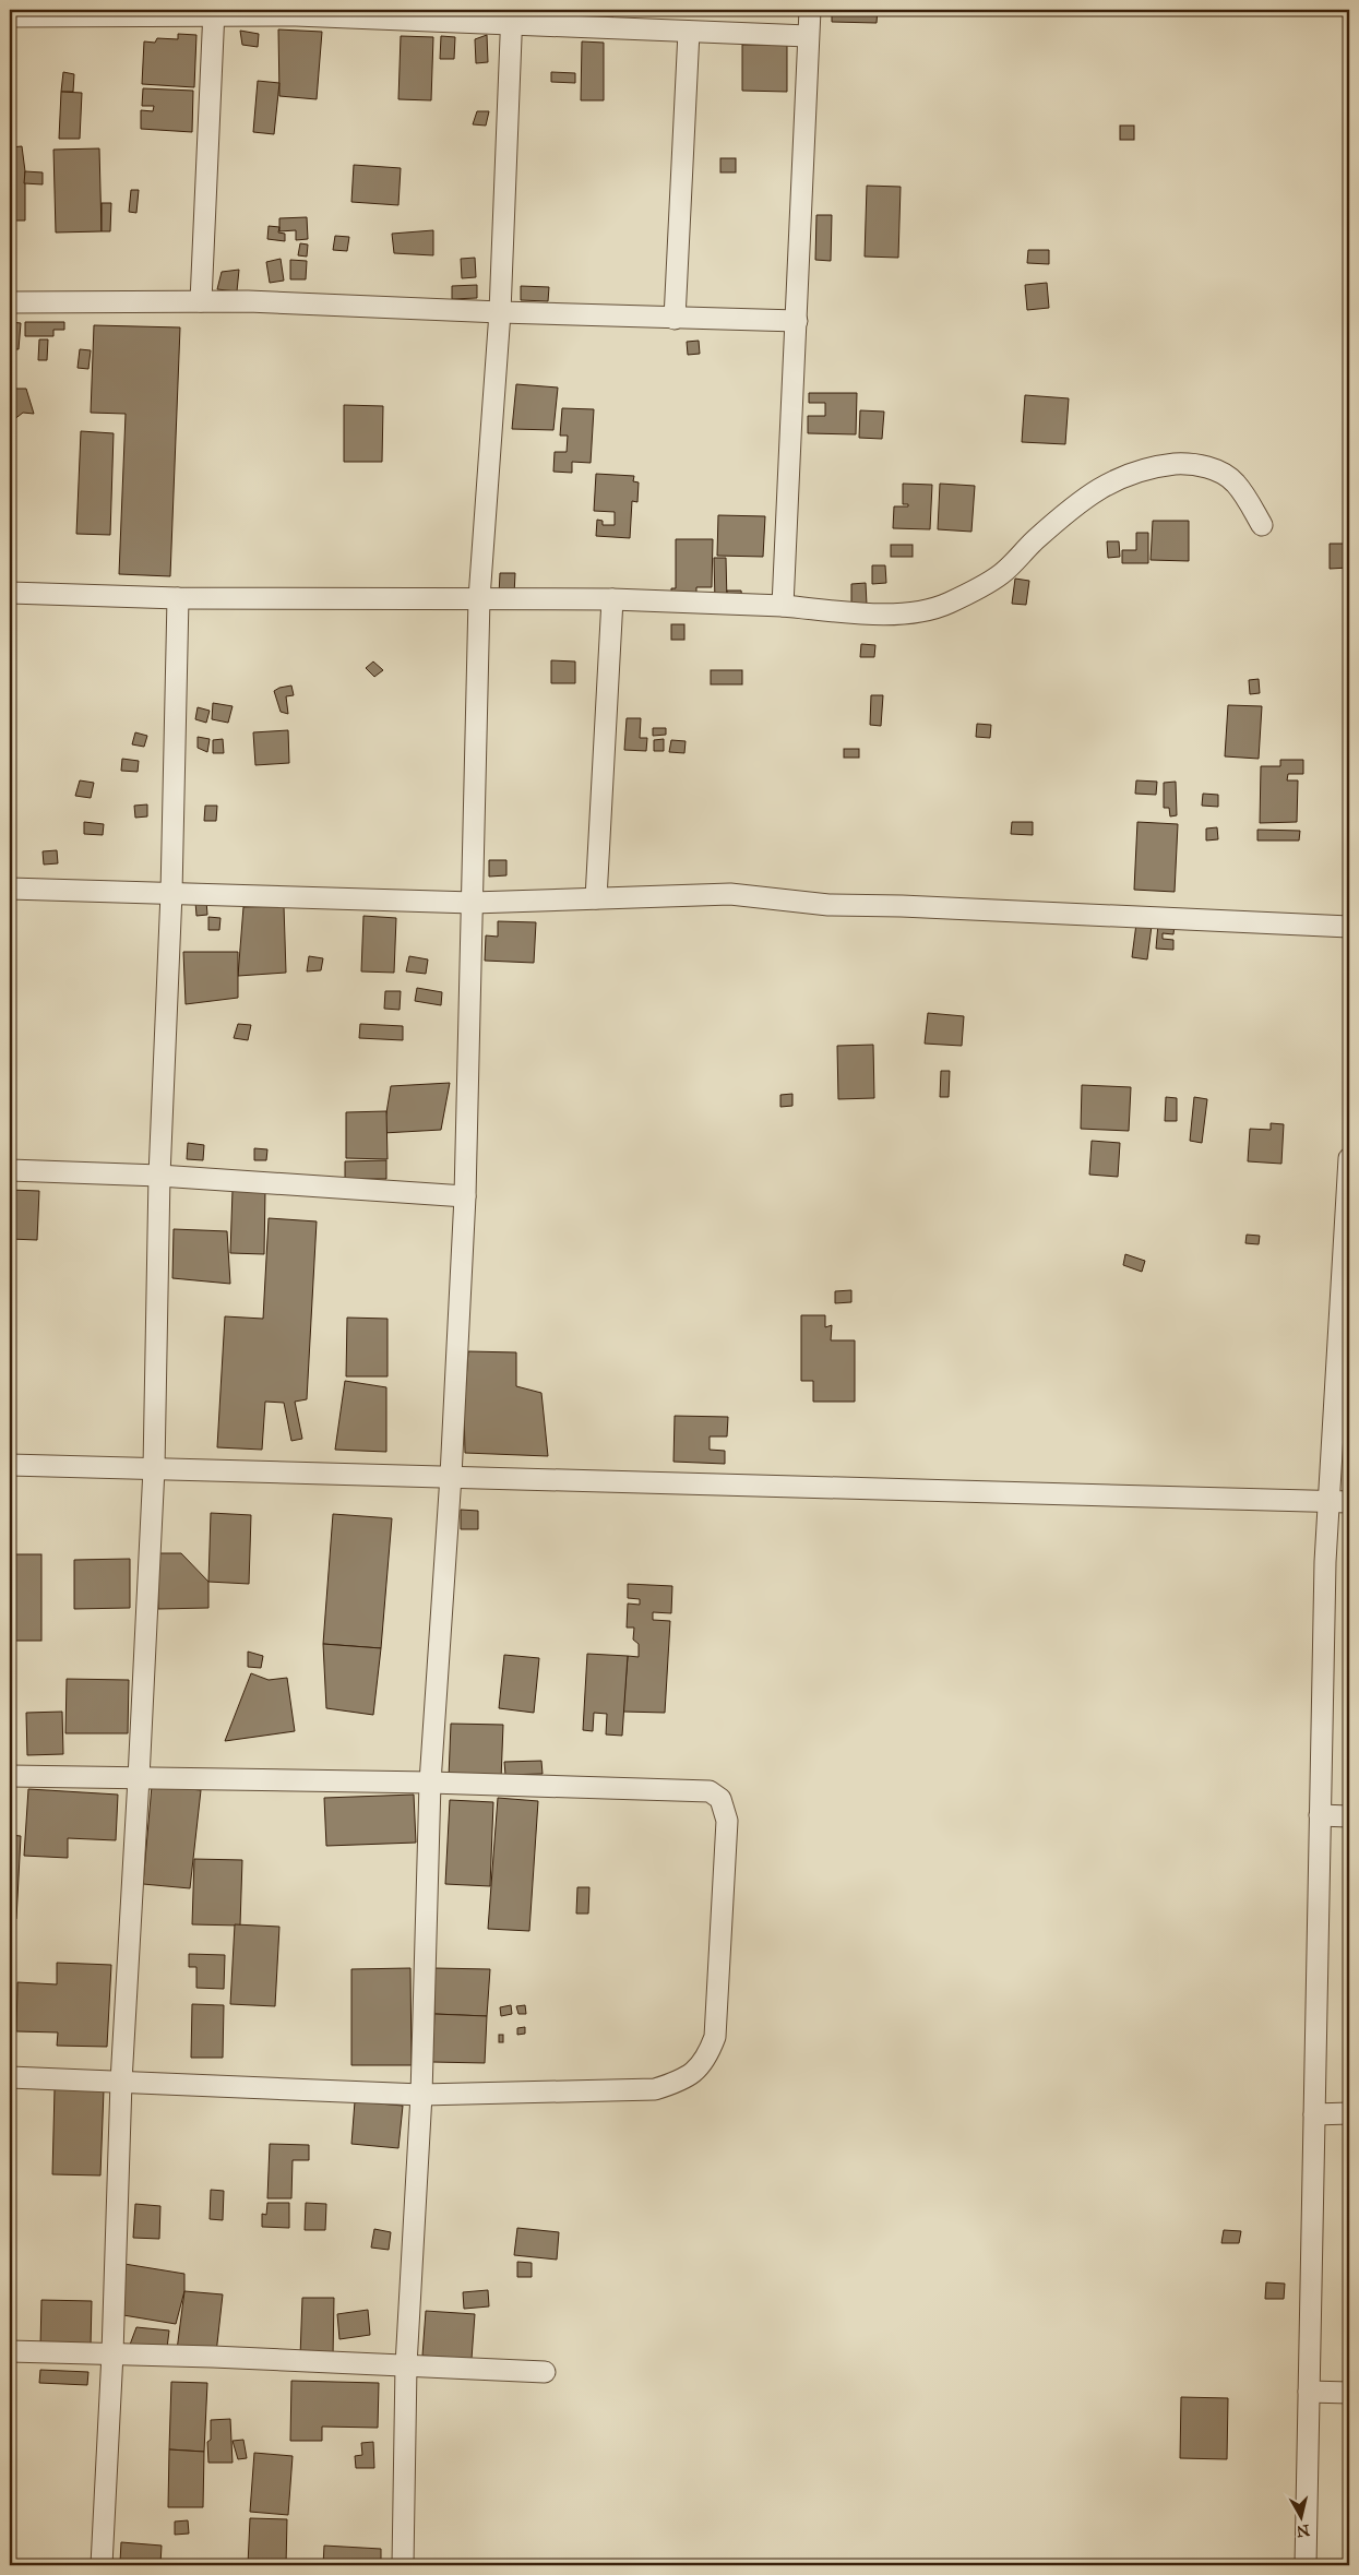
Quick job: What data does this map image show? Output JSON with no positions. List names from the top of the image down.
{
  "north": "bottom"
}
